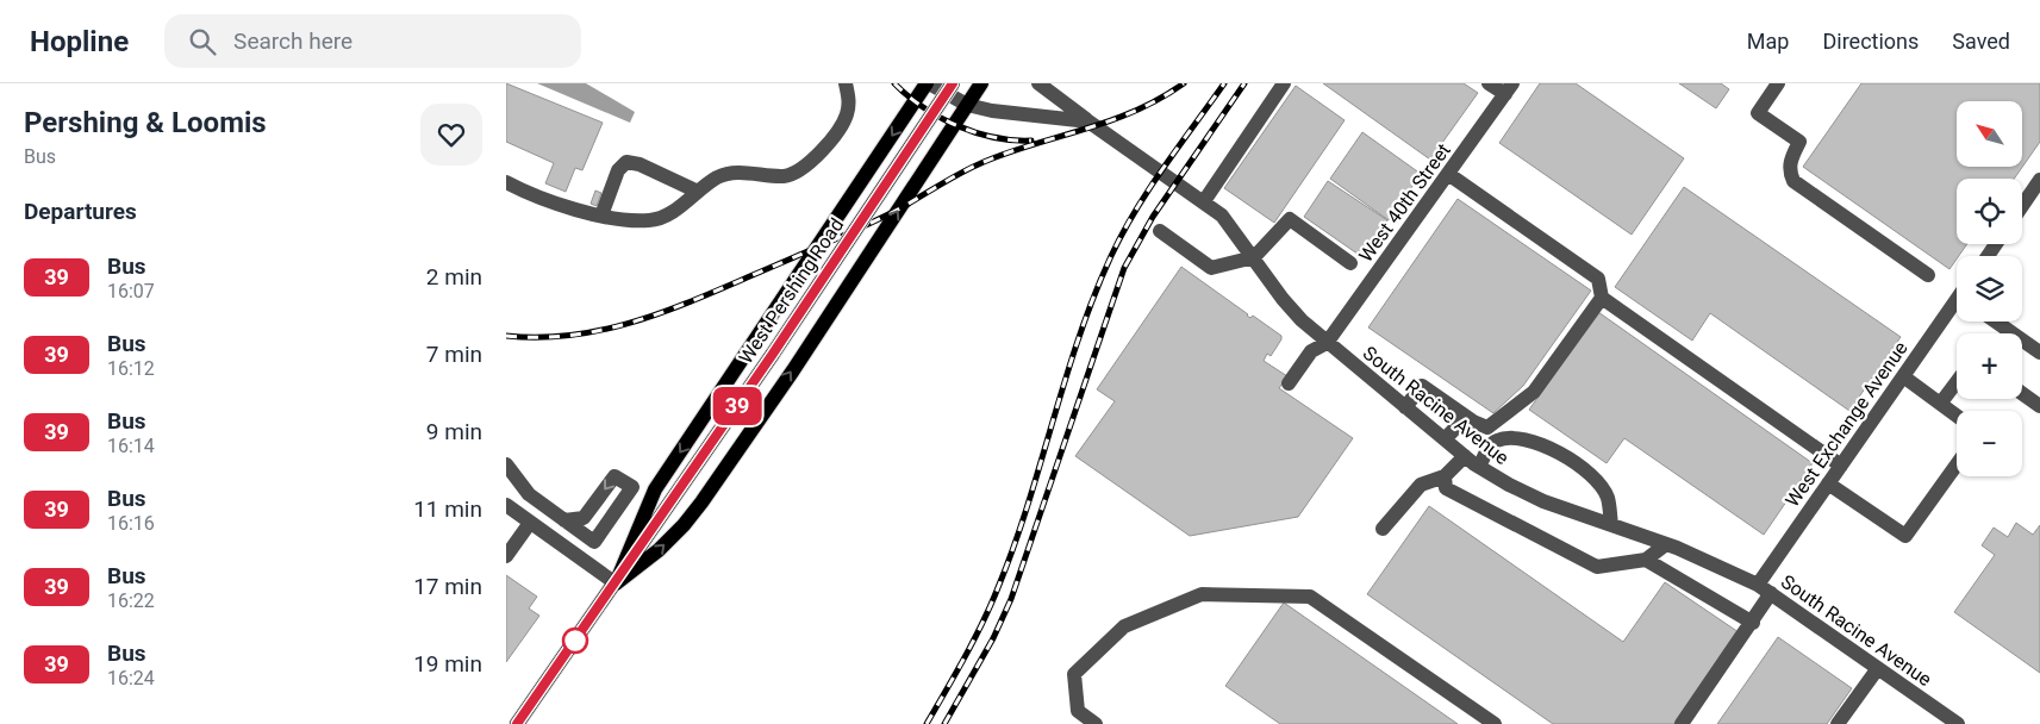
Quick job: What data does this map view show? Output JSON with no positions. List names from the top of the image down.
{
  "streets": {
    "main road": ["West Pershing Road"],
    "street": ["West 40th Street", "South Racine Avenue", "West Exchange Avenue"]
  },
  "crossings": [
    ["West 40th Street", "South Racine Avenue"],
    ["South Racine Avenue", "West Exchange Avenue"]
  ],
  "lines": ["bus line 39"],
  "north": "top left",
  "page": {
    "header": "Hopline",
    "search": "Search here",
    "nav": ["Map", "Directions", "Saved"],
    "heading": [
      ["Pershing & Loomis", "Bus"],
      "Departures"
    ],
    "on_map": "39",
    "map_buttons": ["+", "−"],
    "list": [
      {
        "mark": "39",
        "name": "Bus",
        "note": "16:07",
        "value": "2 min"
      },
      {
        "mark": "39",
        "name": "Bus",
        "note": "16:12",
        "value": "7 min"
      },
      {
        "mark": "39",
        "name": "Bus",
        "note": "16:14",
        "value": "9 min"
      },
      {
        "mark": "39",
        "name": "Bus",
        "note": "16:16",
        "value": "11 min"
      },
      {
        "mark": "39",
        "name": "Bus",
        "note": "16:22",
        "value": "17 min"
      },
      {
        "mark": "39",
        "name": "Bus",
        "note": "16:24",
        "value": "19 min"
      }
    ]
  }
}
